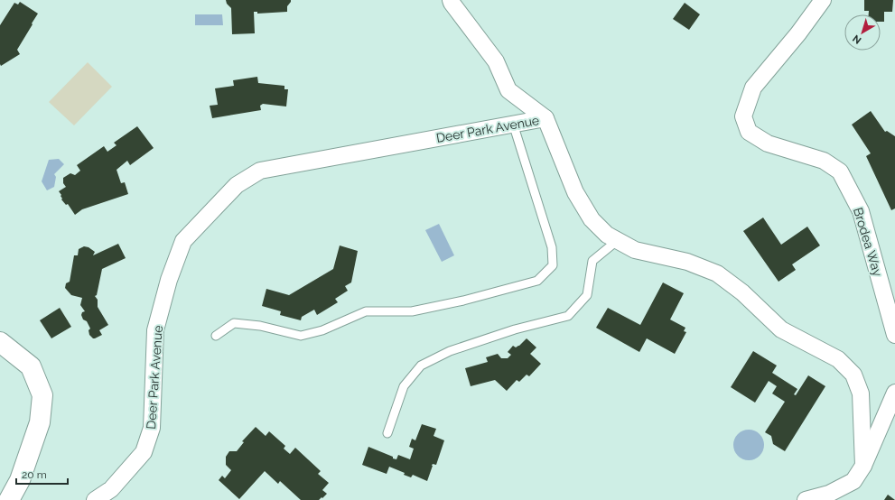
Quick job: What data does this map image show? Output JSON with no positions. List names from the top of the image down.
{
  "streets": {
    "street": ["Deer Park Avenue", "Brodea Way"]
  },
  "scale_bar": "20 m",
  "north": "bottom left"
}
